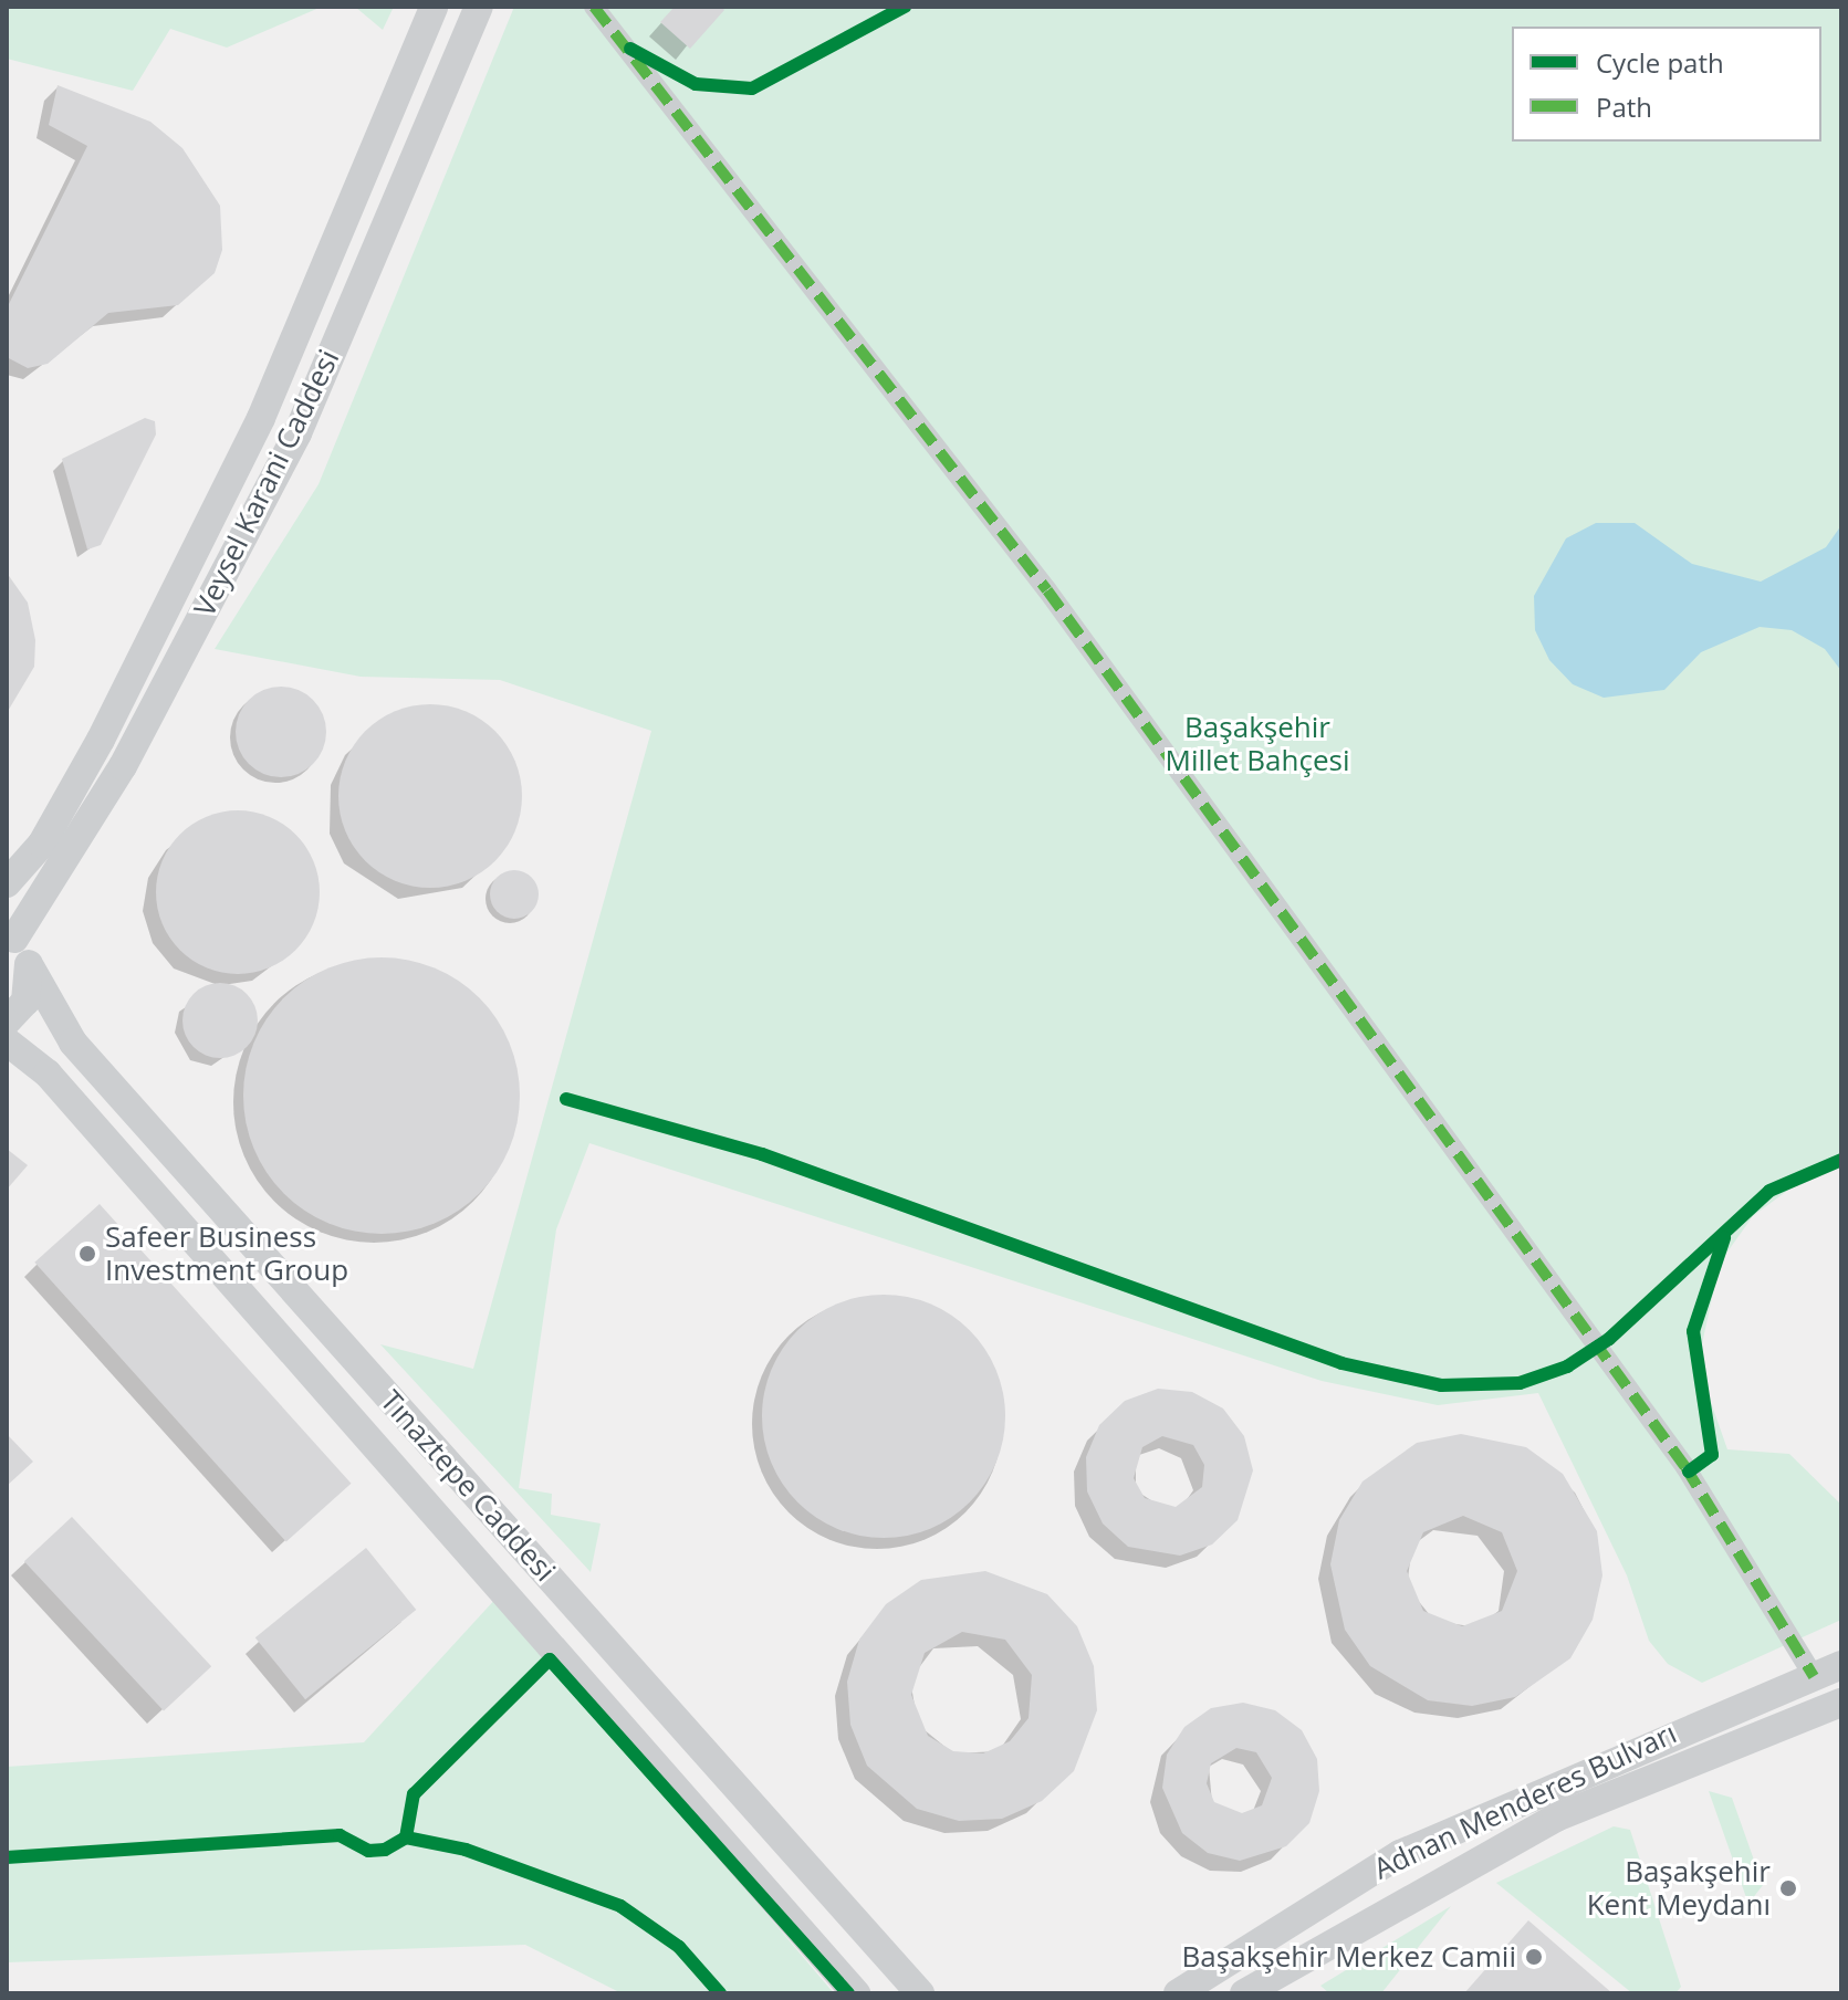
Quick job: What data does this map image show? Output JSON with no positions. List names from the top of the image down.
{
  "streets": {
    "street": ["Veysel Karani Caddesi", "Tınaztepe Caddesi", "Adnan Menderes Bulvarı"]
  },
  "crossings": [
    ["Veysel Karani Caddesi", "Tınaztepe Caddesi"]
  ],
  "parks": ["Başakşehir Millet Bahçesi"],
  "places": ["Safeer Business Investment Group", "Başakşehir Kent Meydanı", "Başakşehir Merkez Camii"],
  "legend": ["Cycle path", "Path"]
}
